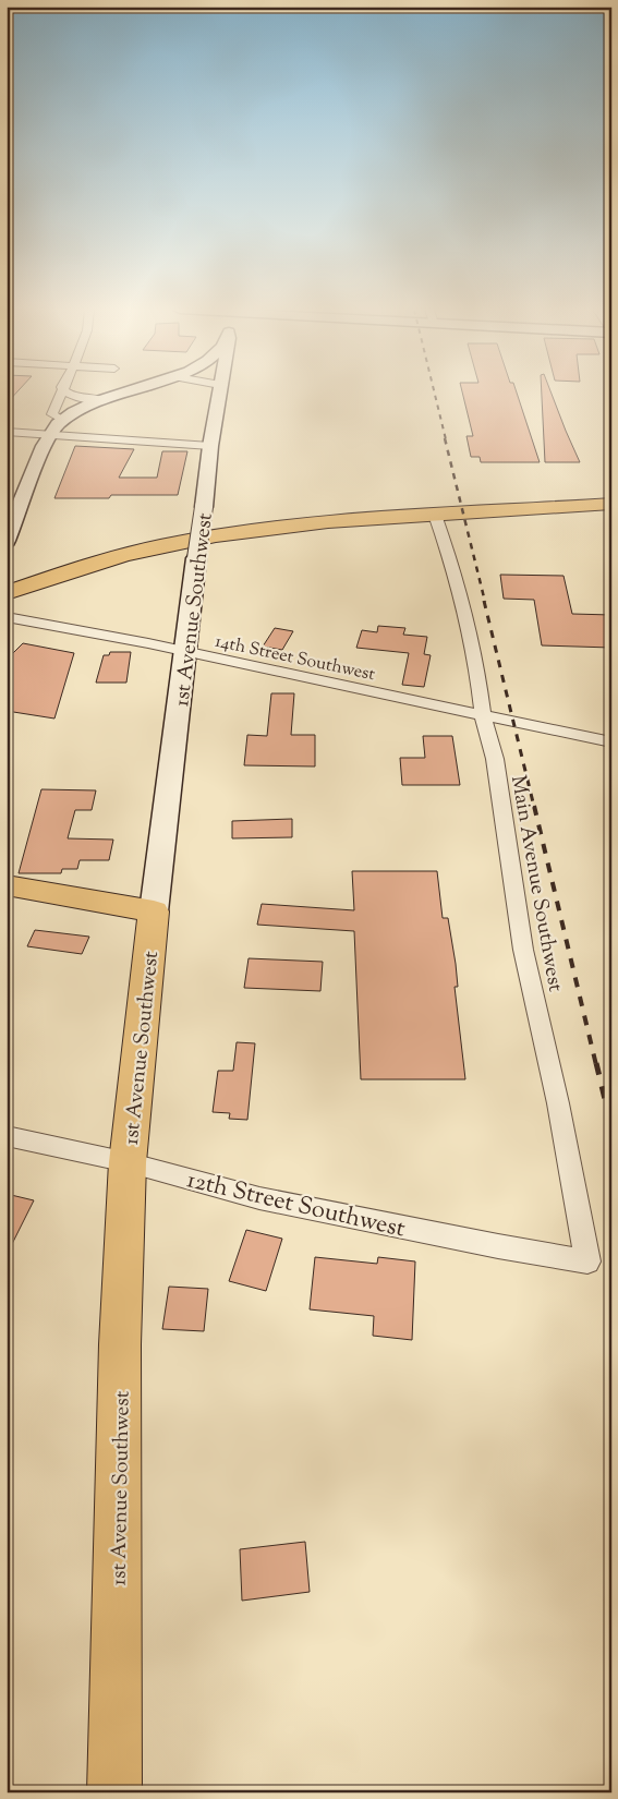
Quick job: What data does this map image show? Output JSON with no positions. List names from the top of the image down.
{
  "streets": {
    "main road": ["1st Avenue Southwest"],
    "street": ["14th Street Southwest", "Main Avenue Southwest", "12th Street Southwest"]
  },
  "crossings": [
    ["1st Avenue Southwest", "14th Street Southwest"],
    ["1st Avenue Southwest", "12th Street Southwest"],
    ["14th Street Southwest", "Main Avenue Southwest"],
    ["Main Avenue Southwest", "12th Street Southwest"]
  ]
}
